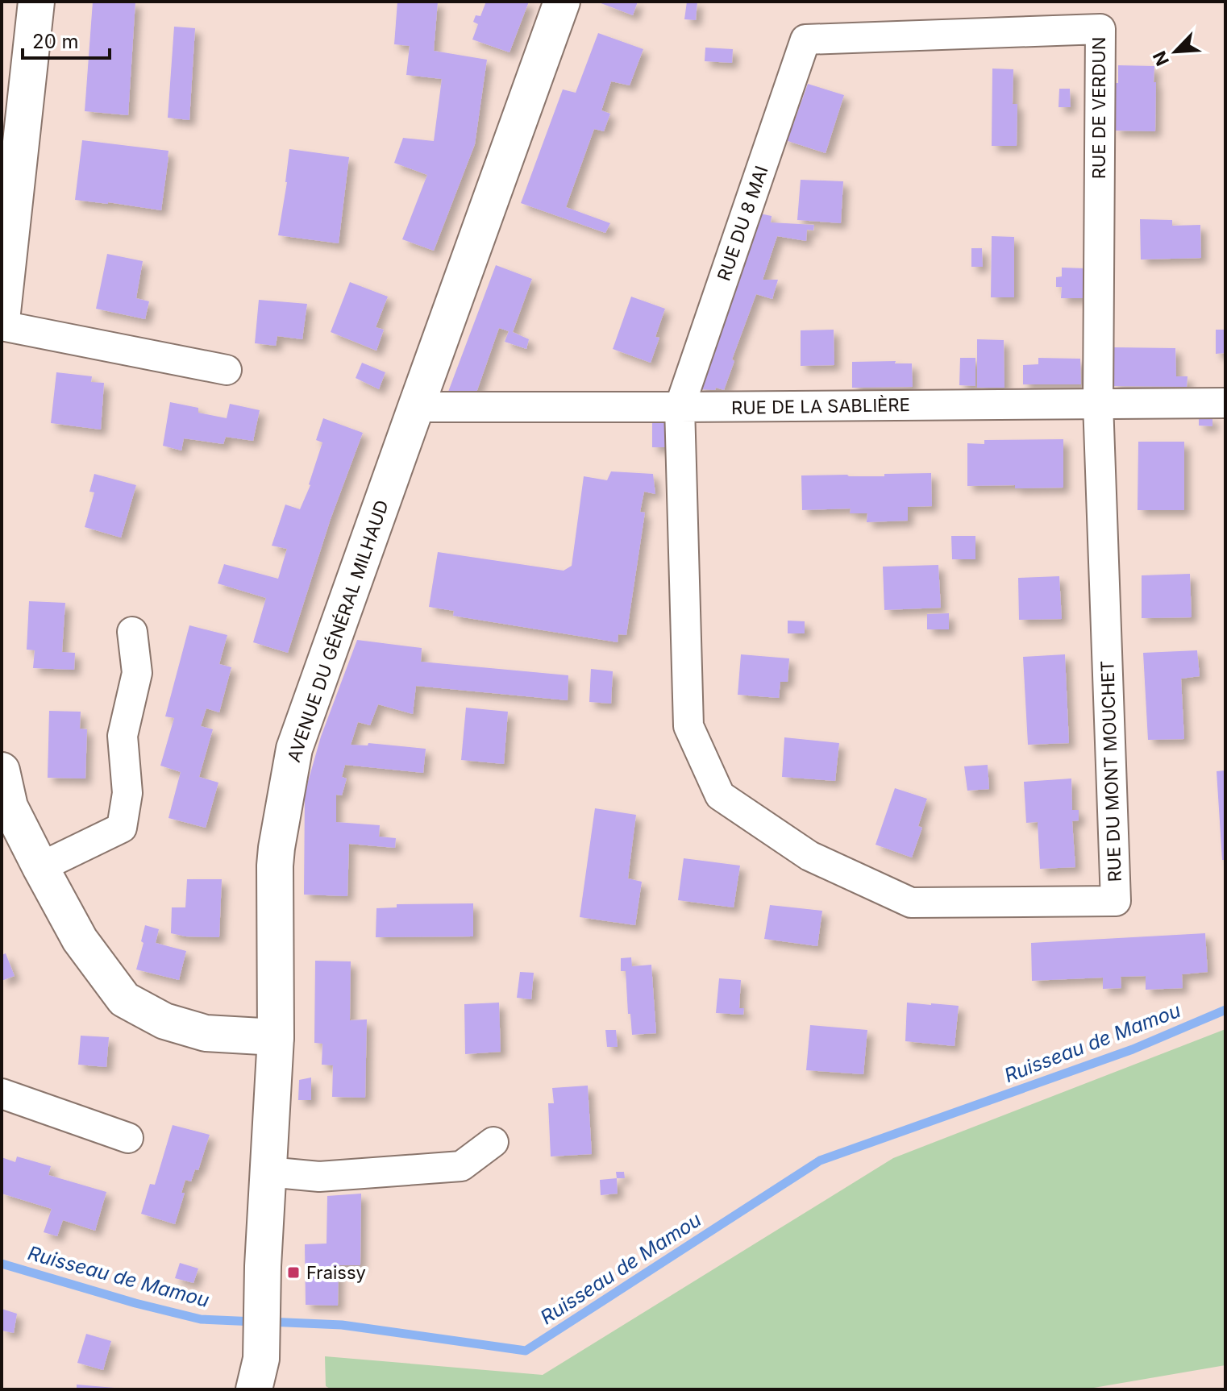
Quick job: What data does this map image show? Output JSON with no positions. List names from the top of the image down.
{
  "streets": {
    "main road": ["AVENUE DU GÉNÉRAL MILHAUD"],
    "street": [
      "RUE DE VERDUN",
      "RUE DU 8 MAI",
      "RUE DE LA SABLIÈRE",
      "RUE DU MONT MOUCHET"
    ]
  },
  "crossings": [
    ["RUE DE VERDUN", "RUE DU 8 MAI"],
    ["RUE DE VERDUN", "RUE DE LA SABLIÈRE"],
    ["RUE DE VERDUN", "RUE DU MONT MOUCHET"],
    ["RUE DU 8 MAI", "RUE DE LA SABLIÈRE"],
    ["RUE DU 8 MAI", "RUE DU MONT MOUCHET"],
    ["RUE DE LA SABLIÈRE", "AVENUE DU GÉNÉRAL MILHAUD"],
    ["RUE DE LA SABLIÈRE", "RUE DU MONT MOUCHET"]
  ],
  "water": ["Ruisseau de Mamou"],
  "places": {
    "transit": ["Fraissy"]
  },
  "scale_bar": "20 m",
  "north": "bottom left"
}
